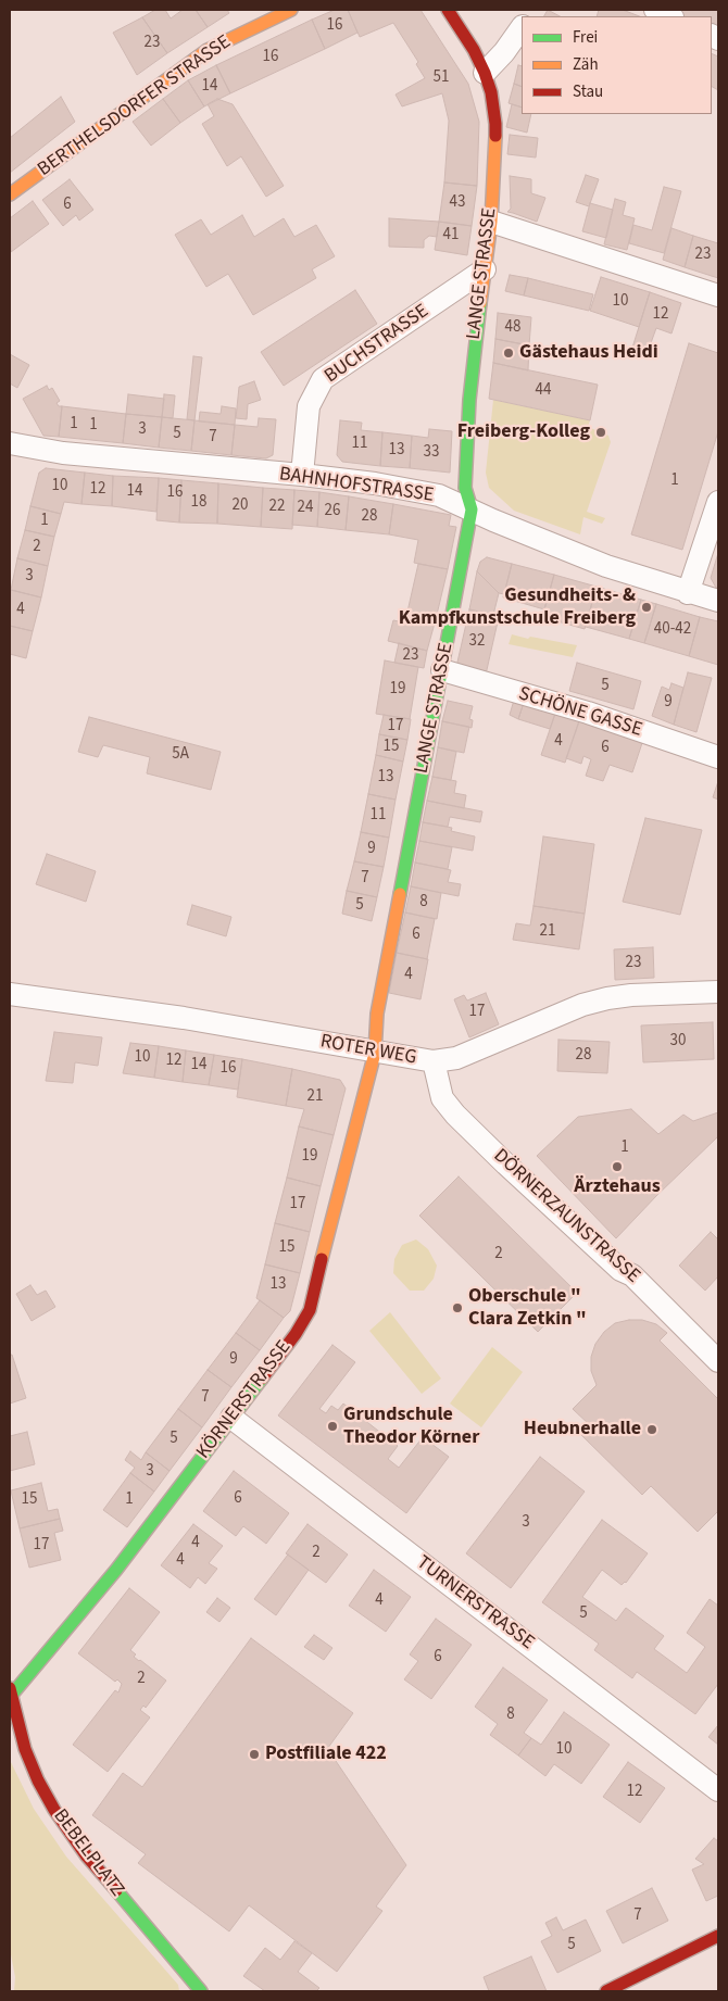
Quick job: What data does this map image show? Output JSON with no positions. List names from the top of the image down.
{
  "streets": {
    "street": [
      "BERTHELSDORFER STRASSE",
      "LANGE STRASSE",
      "BUCHSTRASSE",
      "BAHNHOFSTRASSE",
      "SCHÖNE GASSE",
      "ROTER WEG",
      "DÖRNERZAUNSTRASSE",
      "KÖRNERSTRASSE",
      "TURNERSTRASSE",
      "BEBELPLATZ"
    ]
  },
  "crossings": [
    ["LANGE STRASSE", "BUCHSTRASSE"],
    ["LANGE STRASSE", "BAHNHOFSTRASSE"],
    ["LANGE STRASSE", "SCHÖNE GASSE"],
    ["LANGE STRASSE", "ROTER WEG"],
    ["LANGE STRASSE", "KÖRNERSTRASSE"],
    ["BUCHSTRASSE", "BAHNHOFSTRASSE"],
    ["ROTER WEG", "DÖRNERZAUNSTRASSE"],
    ["ROTER WEG", "KÖRNERSTRASSE"],
    ["KÖRNERSTRASSE", "TURNERSTRASSE"],
    ["KÖRNERSTRASSE", "BEBELPLATZ"]
  ],
  "places": [
    "Gästehaus Heidi",
    "Freiberg-Kolleg",
    "Gesundheits- & Kampfkunstschule Freiberg",
    "Ärztehaus",
    "Oberschule \" Clara Zetkin \"",
    "Grundschule Theodor Körner",
    "Heubnerhalle",
    "Postfiliale 422"
  ],
  "house_numbers": [
    "16",
    "23",
    "16",
    "51",
    "14",
    "43",
    "6",
    "41",
    "23",
    "10",
    "12",
    "48",
    "44",
    "1",
    "1",
    "3",
    "5",
    "7",
    "11",
    "13",
    "33",
    "1",
    "10",
    "12",
    "14",
    "16",
    "18",
    "20",
    "22",
    "24",
    "26",
    "28",
    "1",
    "2",
    "3",
    "4",
    "40-42",
    "32",
    "23",
    "5",
    "19",
    "9",
    "17",
    "4",
    "15",
    "6",
    "5A",
    "13",
    "11",
    "9",
    "7",
    "8",
    "5",
    "21",
    "6",
    "23",
    "4",
    "17",
    "30",
    "28",
    "10",
    "12",
    "14",
    "16",
    "21",
    "1",
    "19",
    "17",
    "15",
    "2",
    "13",
    "9",
    "7",
    "5",
    "3",
    "6",
    "15",
    "1",
    "3",
    "4",
    "17",
    "2",
    "4",
    "4",
    "5",
    "6",
    "2",
    "8",
    "10",
    "12",
    "7",
    "5"
  ],
  "legend": ["Frei", "Zäh", "Stau"]
}
